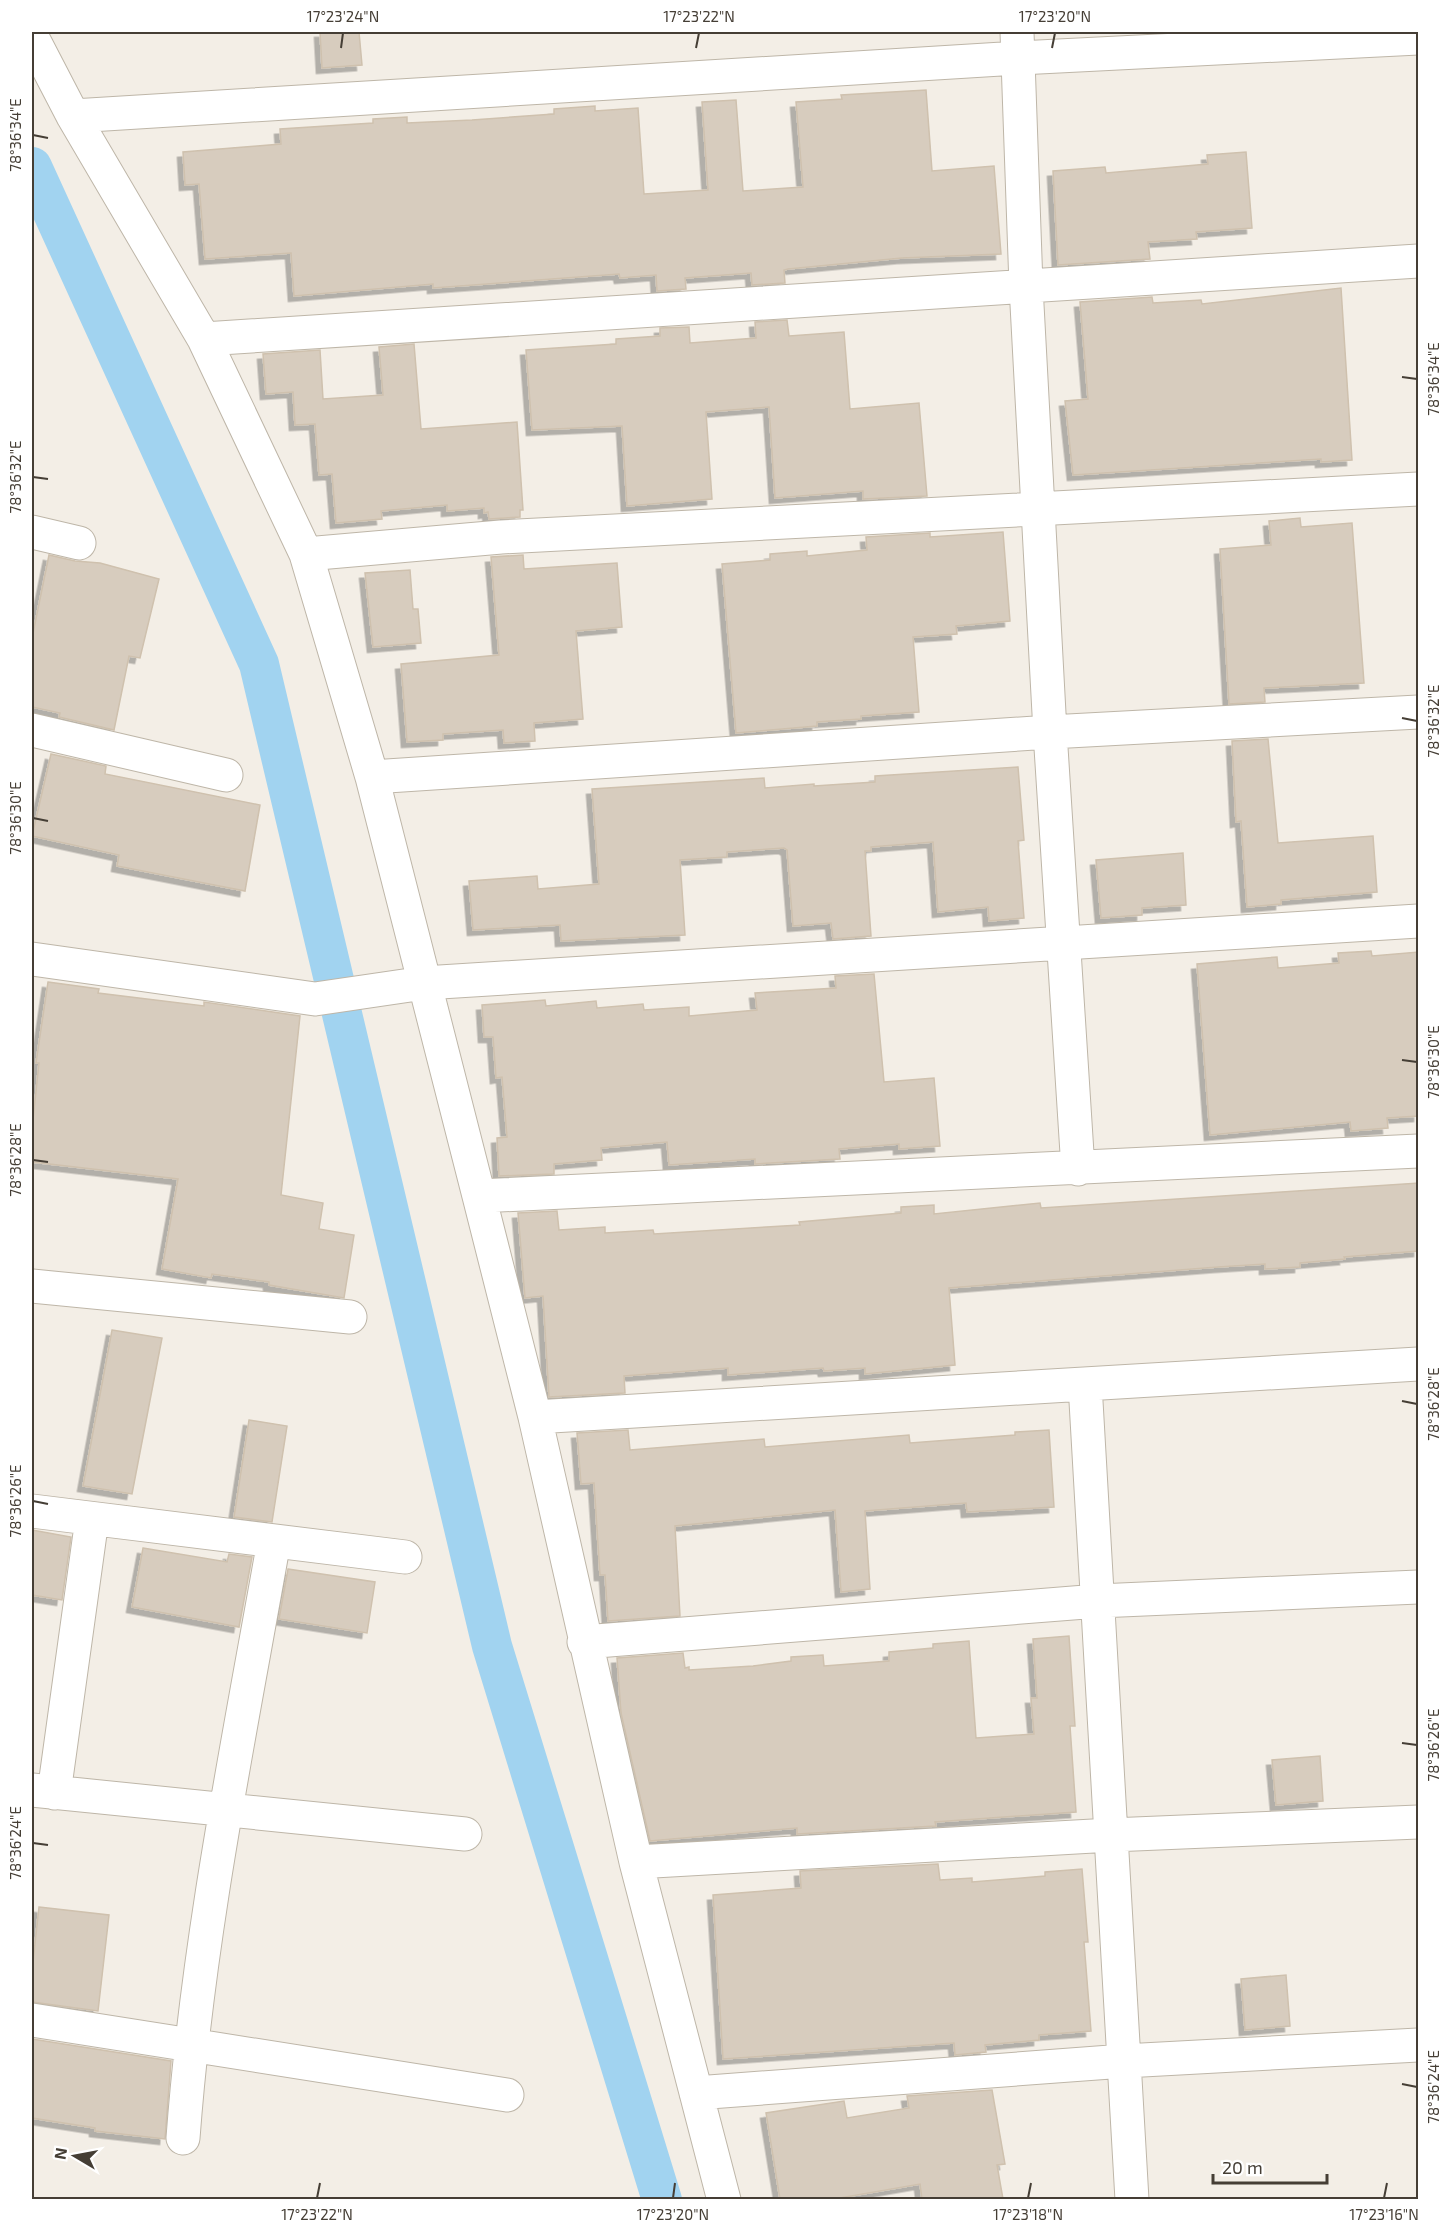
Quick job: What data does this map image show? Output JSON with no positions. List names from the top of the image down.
{
  "scale_bar": "20 m",
  "north": "left",
  "coordinates": [
    "17°23'24\"N",
    "17°23'22\"N",
    "17°23'20\"N",
    "78°36'34\"E",
    "78°36'32\"E",
    "78°36'30\"E",
    "78°36'28\"E",
    "78°36'26\"E",
    "78°36'24\"E",
    "17°23'18\"N",
    "17°23'16\"N"
  ]
}
